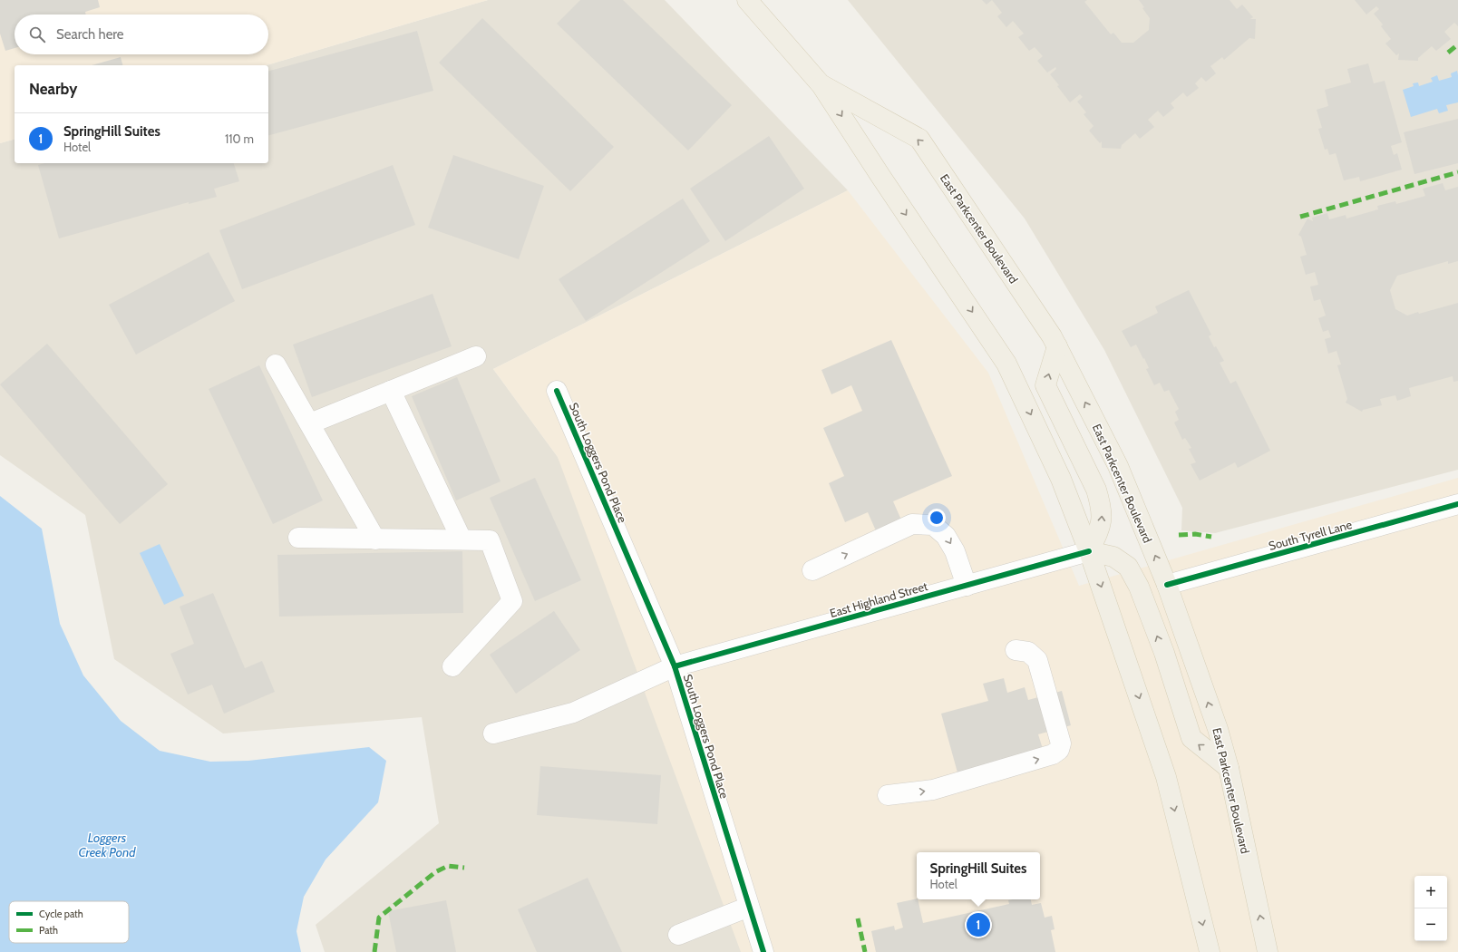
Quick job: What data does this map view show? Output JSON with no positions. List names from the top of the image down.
{
  "streets": {
    "main road": ["East Parkcenter Boulevard"],
    "street": ["South Loggers Pond Place", "South Tyrell Lane", "East Highland Street"]
  },
  "crossings": [
    ["East Parkcenter Boulevard", "South Tyrell Lane"],
    ["East Parkcenter Boulevard", "East Highland Street"],
    ["South Loggers Pond Place", "East Highland Street"]
  ],
  "water": ["Loggers Creek Pond"],
  "legend": ["Cycle path", "Path"],
  "page": {
    "search": "Search here",
    "heading": "Nearby",
    "list": [
      {
        "mark": "1",
        "name": "SpringHill Suites",
        "note": "Hotel",
        "value": "110 m"
      }
    ],
    "popup": ["SpringHill Suites", "Hotel"],
    "map_buttons": ["+", "−"],
    "pins": "1"
  }
}
